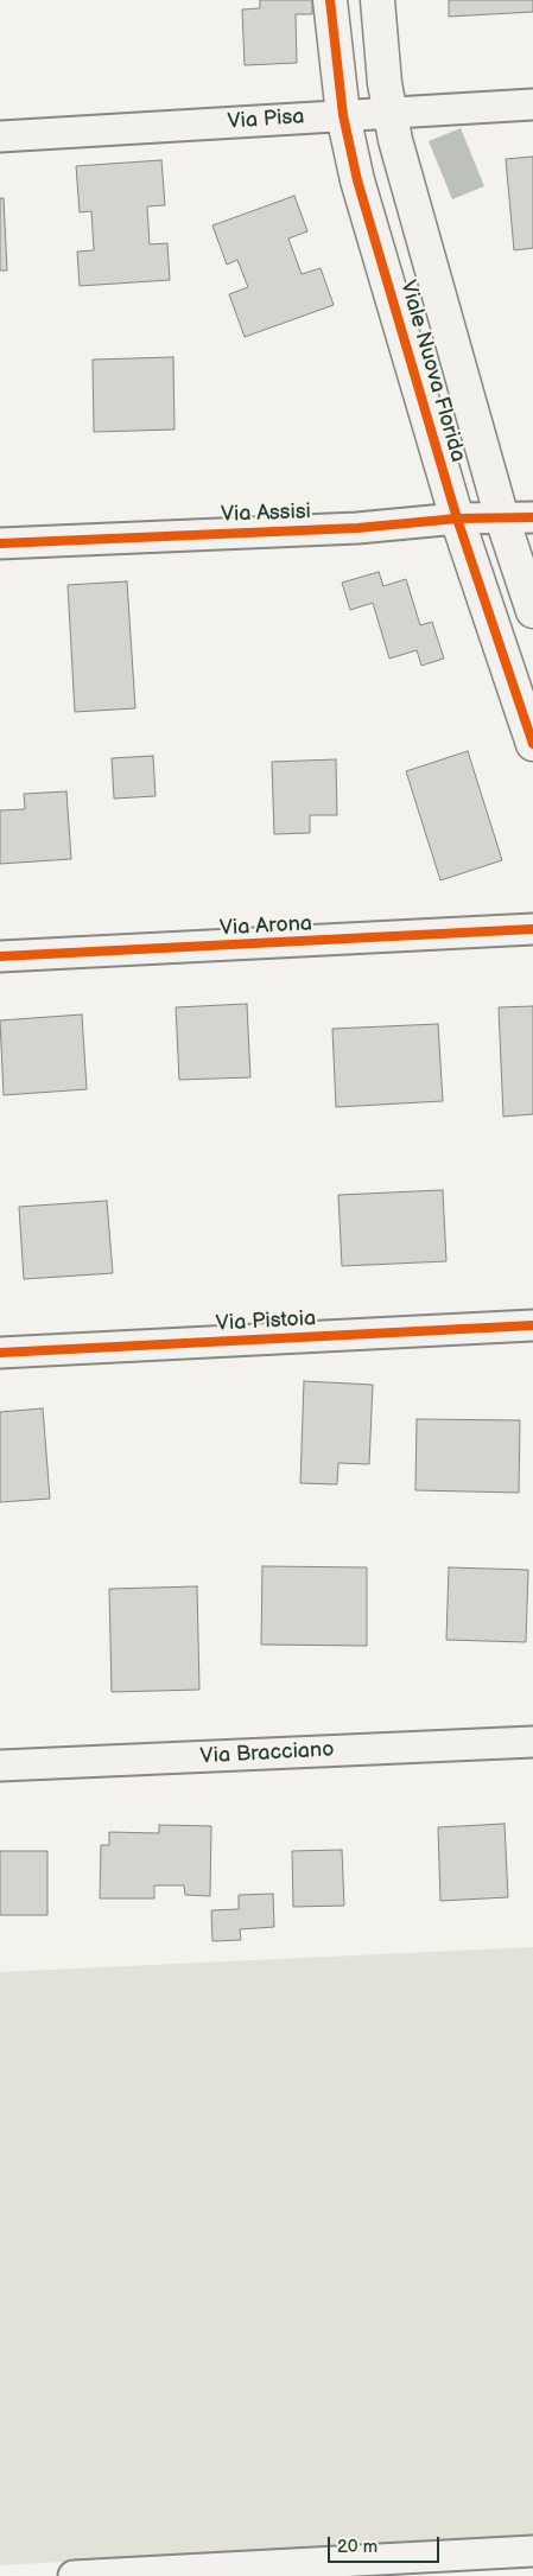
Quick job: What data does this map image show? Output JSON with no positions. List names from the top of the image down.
{
  "streets": {
    "street": [
      "Via Pisa",
      "Viale Nuova Florida",
      "Via Assisi",
      "Via Arona",
      "Via Pistoia",
      "Via Bracciano"
    ]
  },
  "crossings": [
    ["Via Pisa", "Viale Nuova Florida"],
    ["Viale Nuova Florida", "Via Assisi"]
  ],
  "scale_bar": "20 m"
}
